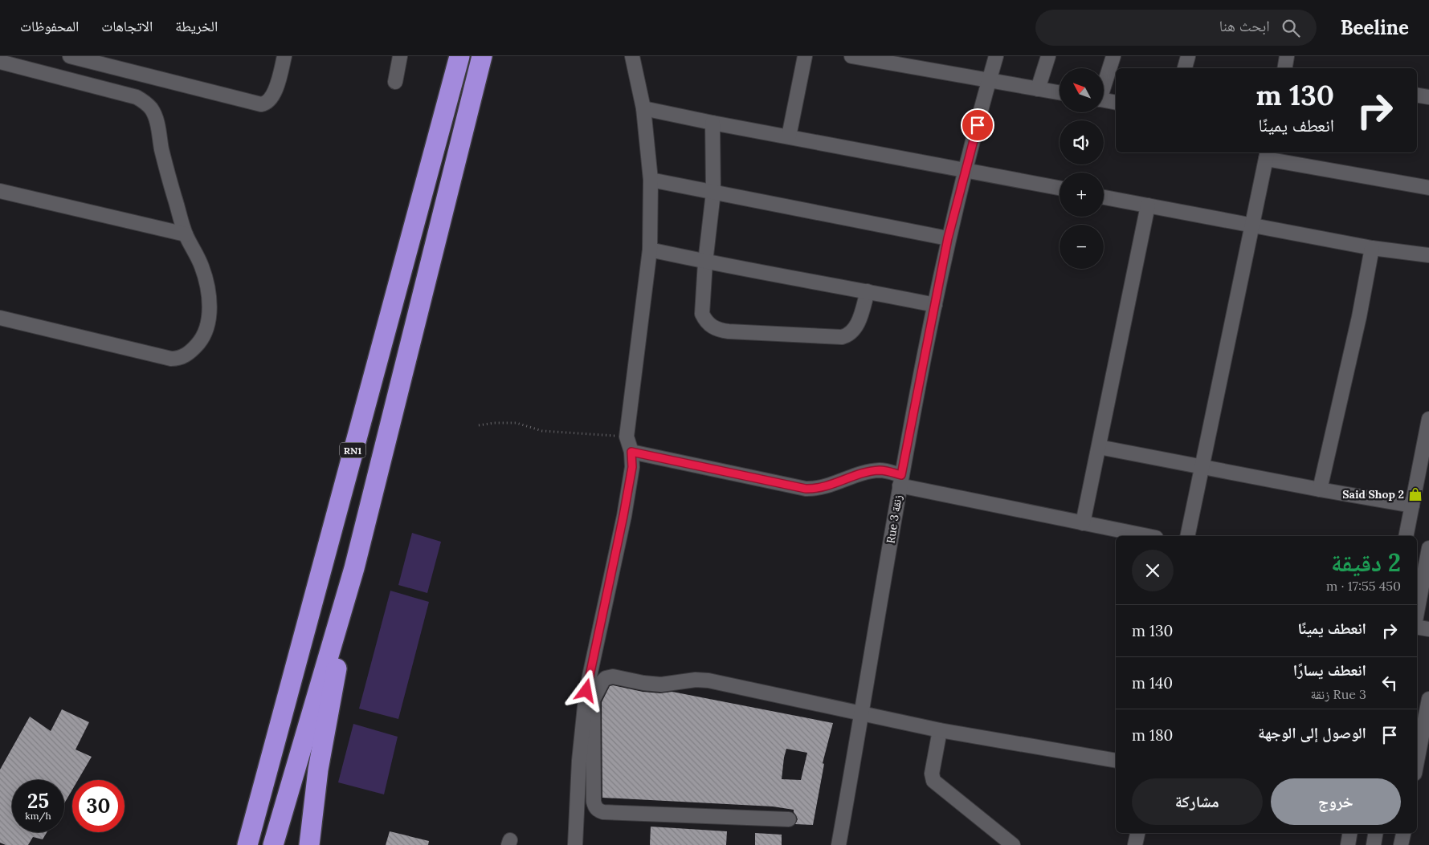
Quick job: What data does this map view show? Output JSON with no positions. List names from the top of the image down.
{
  "streets": {
    "highway": ["RN1"],
    "street": ["Rue 3 زنقة"]
  },
  "places": {
    "shop": ["Said Shop 2"]
  },
  "north": "top left",
  "page": {
    "header": "Beeline",
    "search": "ابحث هنا",
    "nav": ["الخريطة", "الاتجاهات", "المحفوظات"],
    "map_buttons": ["+", "−"],
    "turn": ["130 m", "انعطف يمينًا"],
    "heading": ["2 دقيقة", "450 m · 17:55"],
    "list": [
      {
        "name": "انعطف يمينًا",
        "value": "130 m"
      },
      {
        "name": "انعطف يسارًا",
        "note": "Rue 3 زنقة",
        "value": "140 m"
      },
      {
        "name": "الوصول إلى الوجهة",
        "value": "180 m"
      }
    ],
    "buttons": ["خروج", "مشاركة"],
    "speed": "25 km/h",
    "limit": "30"
  }
}
